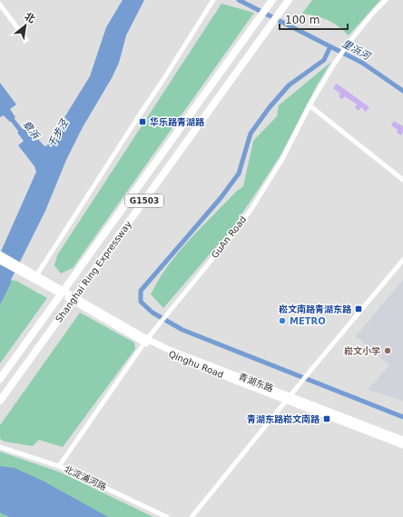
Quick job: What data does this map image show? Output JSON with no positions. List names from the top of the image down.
{
  "streets": {
    "highway": ["G1503", "Shanghai Ring Expressway"],
    "main road": ["青湖东路"],
    "street": ["GuAn Road", "北淀浦河路"]
  },
  "crossings": [
    ["GuAn Road", "青湖东路"],
    ["GuAn Road", "北淀浦河路"]
  ],
  "water": ["里浜河", "章浜", "千步泾"],
  "places": {
    "transit": ["华乐路青湖路", "崧文南路青湖东路", "青湖东路崧文南路"],
    "other": ["METRO", "崧文小学"]
  },
  "scale_bar": "100 m",
  "north": "top right"
}
